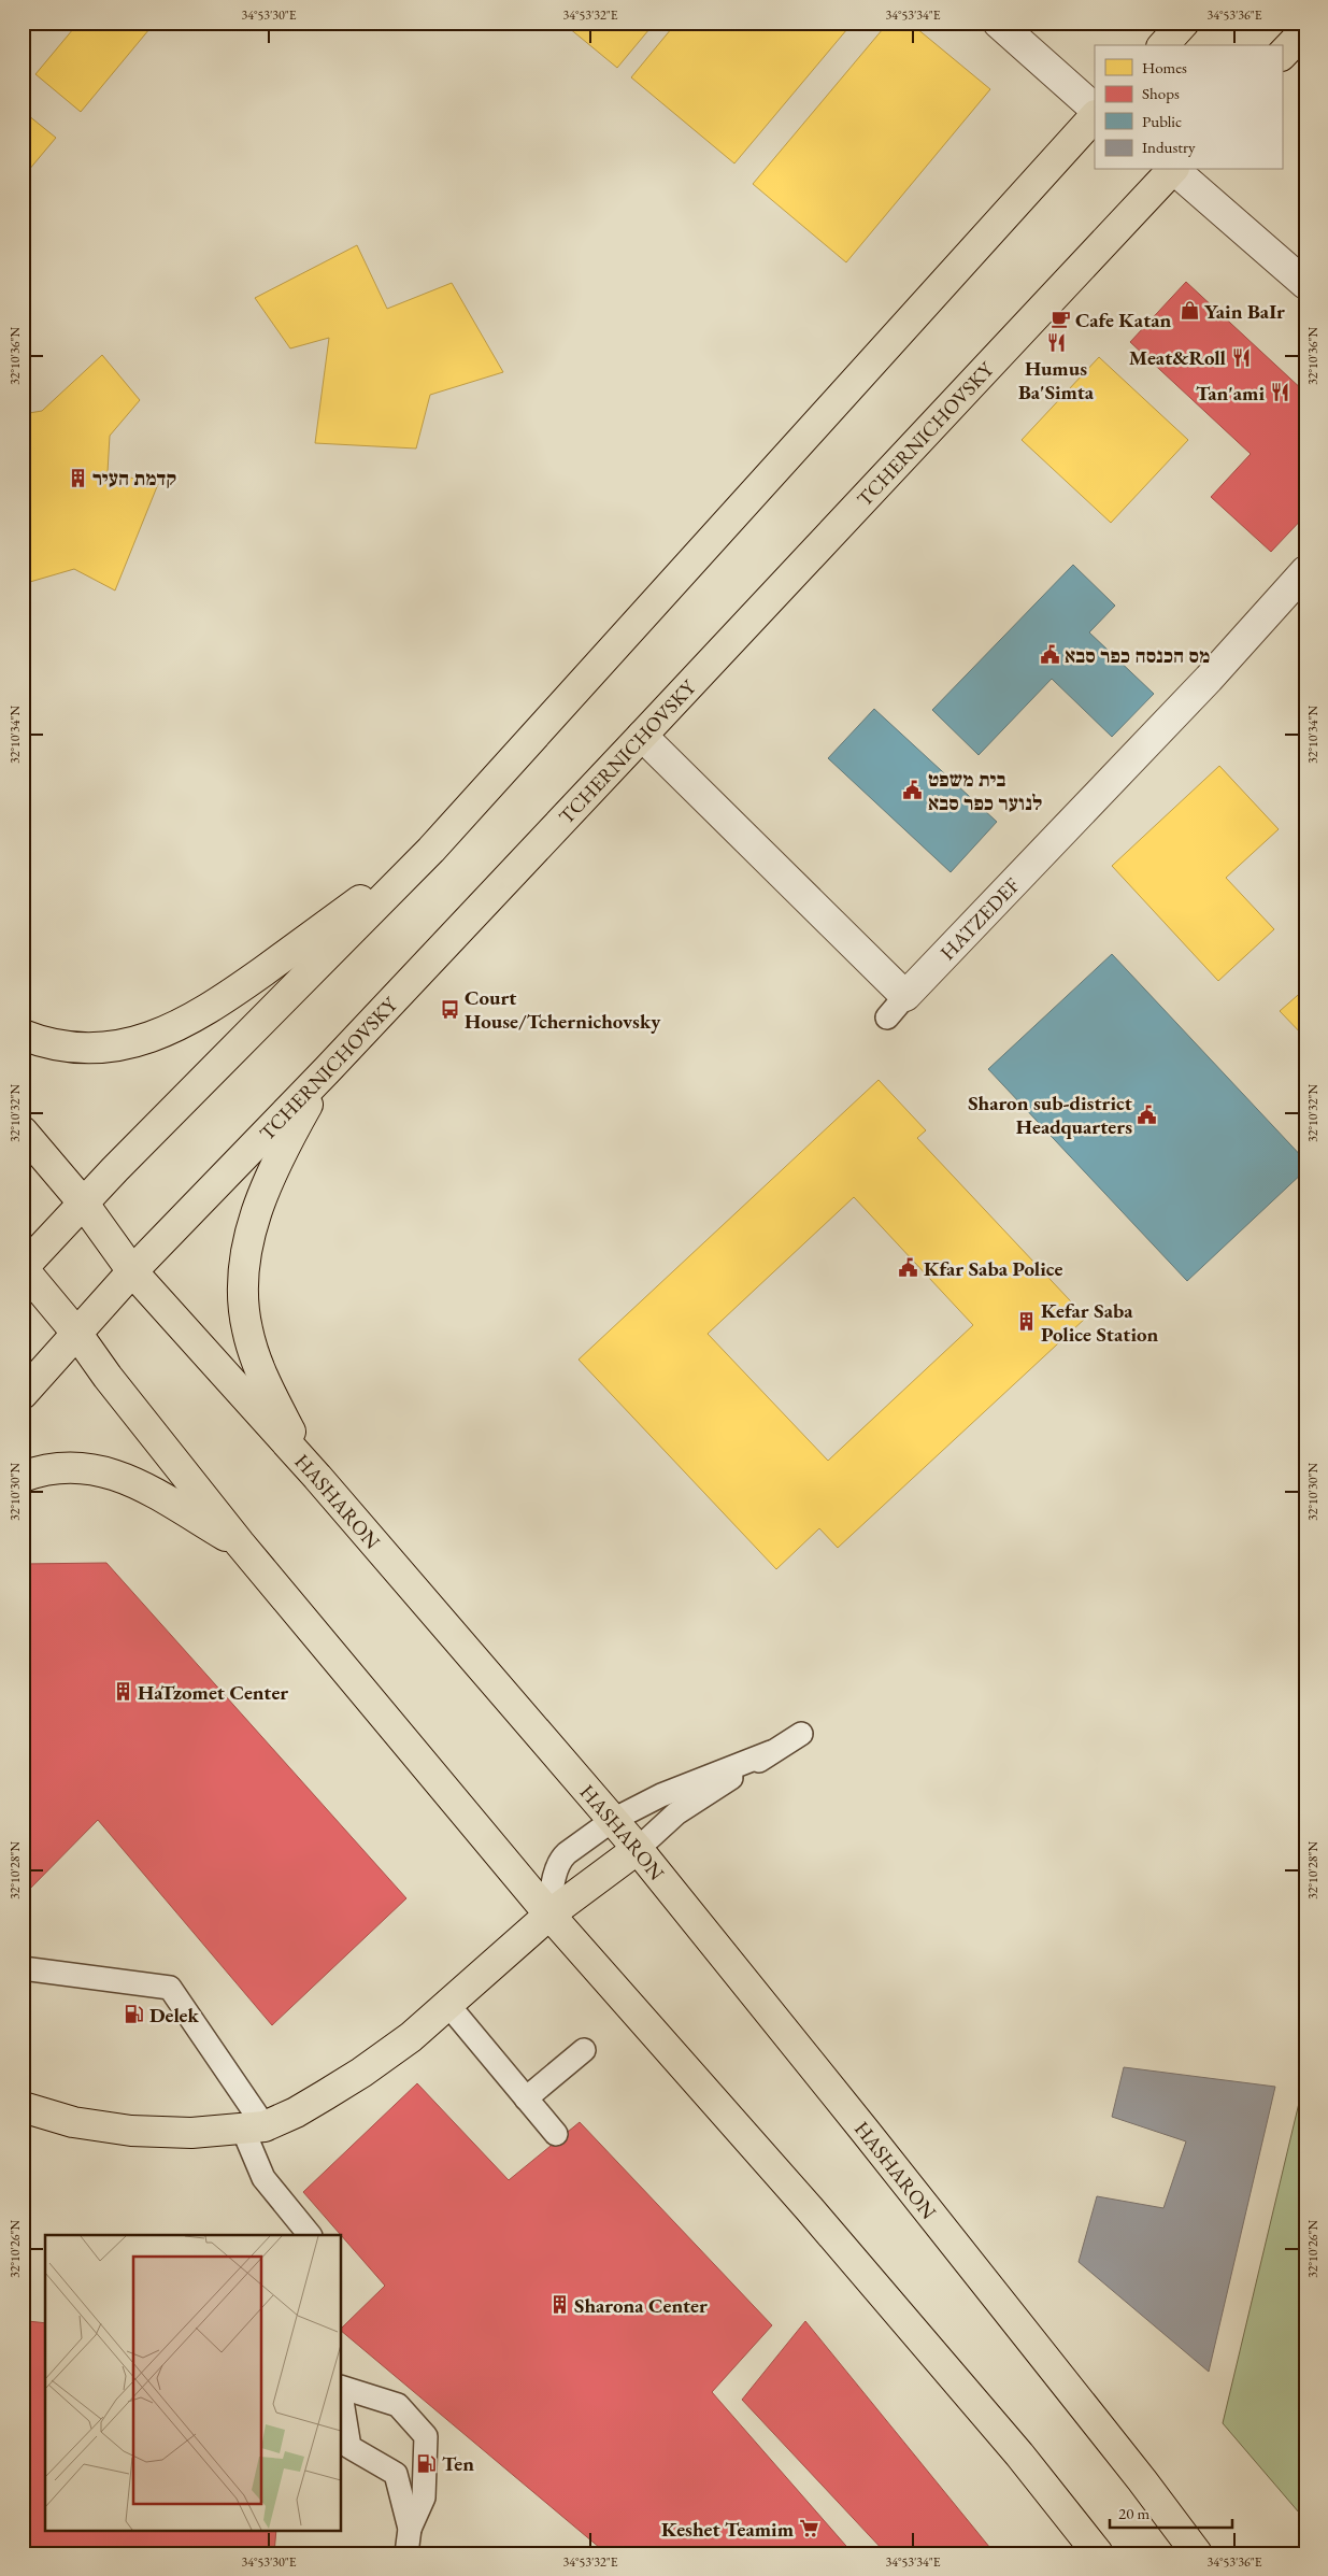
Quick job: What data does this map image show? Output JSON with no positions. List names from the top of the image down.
{
  "streets": {
    "main road": ["TCHERNICHOVSKY", "HASHARON"],
    "street": ["HATZEDEF"]
  },
  "crossings": [
    ["TCHERNICHOVSKY", "HATZEDEF"],
    ["TCHERNICHOVSKY", "HASHARON"]
  ],
  "places": {
    "shop": ["Yain BaIr"],
    "cafe": ["Cafe Katan"],
    "restaurant": ["Humus Ba'Simta", "Meat&Roll", "Tan'ami"],
    "building": [
      "קדמת העיר",
      "Kefar Saba Police Station",
      "HaTzomet Center",
      "Sharona Center"
    ],
    "public building": [
      "מס הכנסה כפר סבא",
      "בית משפט לנוער כפר סבא",
      "Sharon sub-district Headquarters",
      "Kfar Saba Police"
    ],
    "bus stop": ["Court House/Tchernichovsky"],
    "fuel station": ["Delek", "Ten"],
    "supermarket": ["Keshet Teamim"]
  },
  "legend": [
    "Homes",
    "Shops",
    "Public",
    "Industry"
  ],
  "scale_bar": "20 m",
  "coordinates": [
    "34°53'30\"E",
    "34°53'32\"E",
    "34°53'34\"E",
    "34°53'36\"E",
    "32°10'36\"N",
    "32°10'34\"N",
    "32°10'32\"N",
    "32°10'30\"N",
    "32°10'28\"N",
    "32°10'26\"N"
  ]
}
